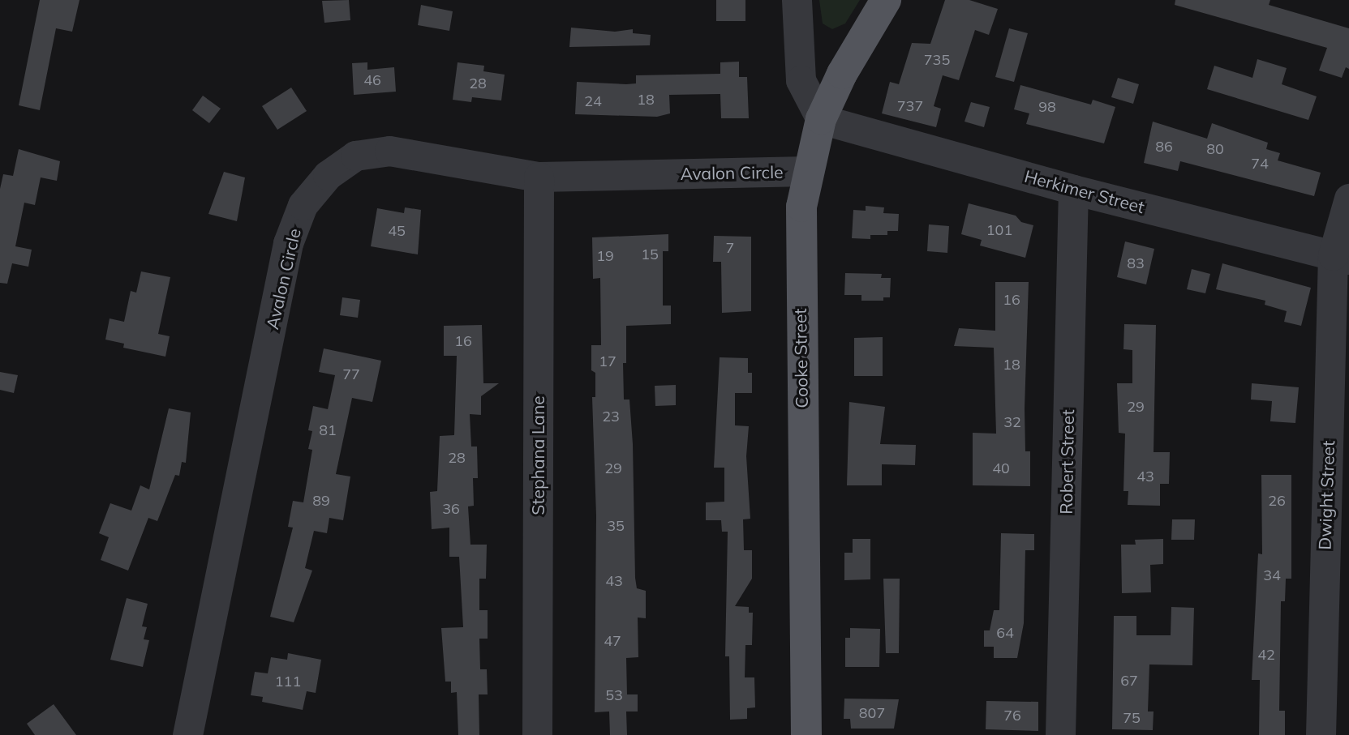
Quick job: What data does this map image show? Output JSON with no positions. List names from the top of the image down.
{
  "streets": {
    "main road": ["Cooke Street"],
    "street": [
      "Avalon Circle",
      "Herkimer Street",
      "Stephana Lane",
      "Robert Street",
      "Dwight Street"
    ]
  },
  "crossings": [
    ["Avalon Circle", "Cooke Street"],
    ["Avalon Circle", "Stephana Lane"],
    ["Herkimer Street", "Cooke Street"],
    ["Herkimer Street", "Robert Street"],
    ["Herkimer Street", "Dwight Street"]
  ],
  "house_numbers": [
    "735",
    "46",
    "28",
    "18",
    "24",
    "737",
    "98",
    "86",
    "80",
    "74",
    "101",
    "45",
    "7",
    "15",
    "19",
    "83",
    "16",
    "16",
    "17",
    "18",
    "77",
    "29",
    "23",
    "32",
    "81",
    "28",
    "29",
    "40",
    "43",
    "89",
    "26",
    "36",
    "35",
    "34",
    "43",
    "64",
    "47",
    "42",
    "67",
    "111",
    "53",
    "807",
    "76",
    "75"
  ]
}
